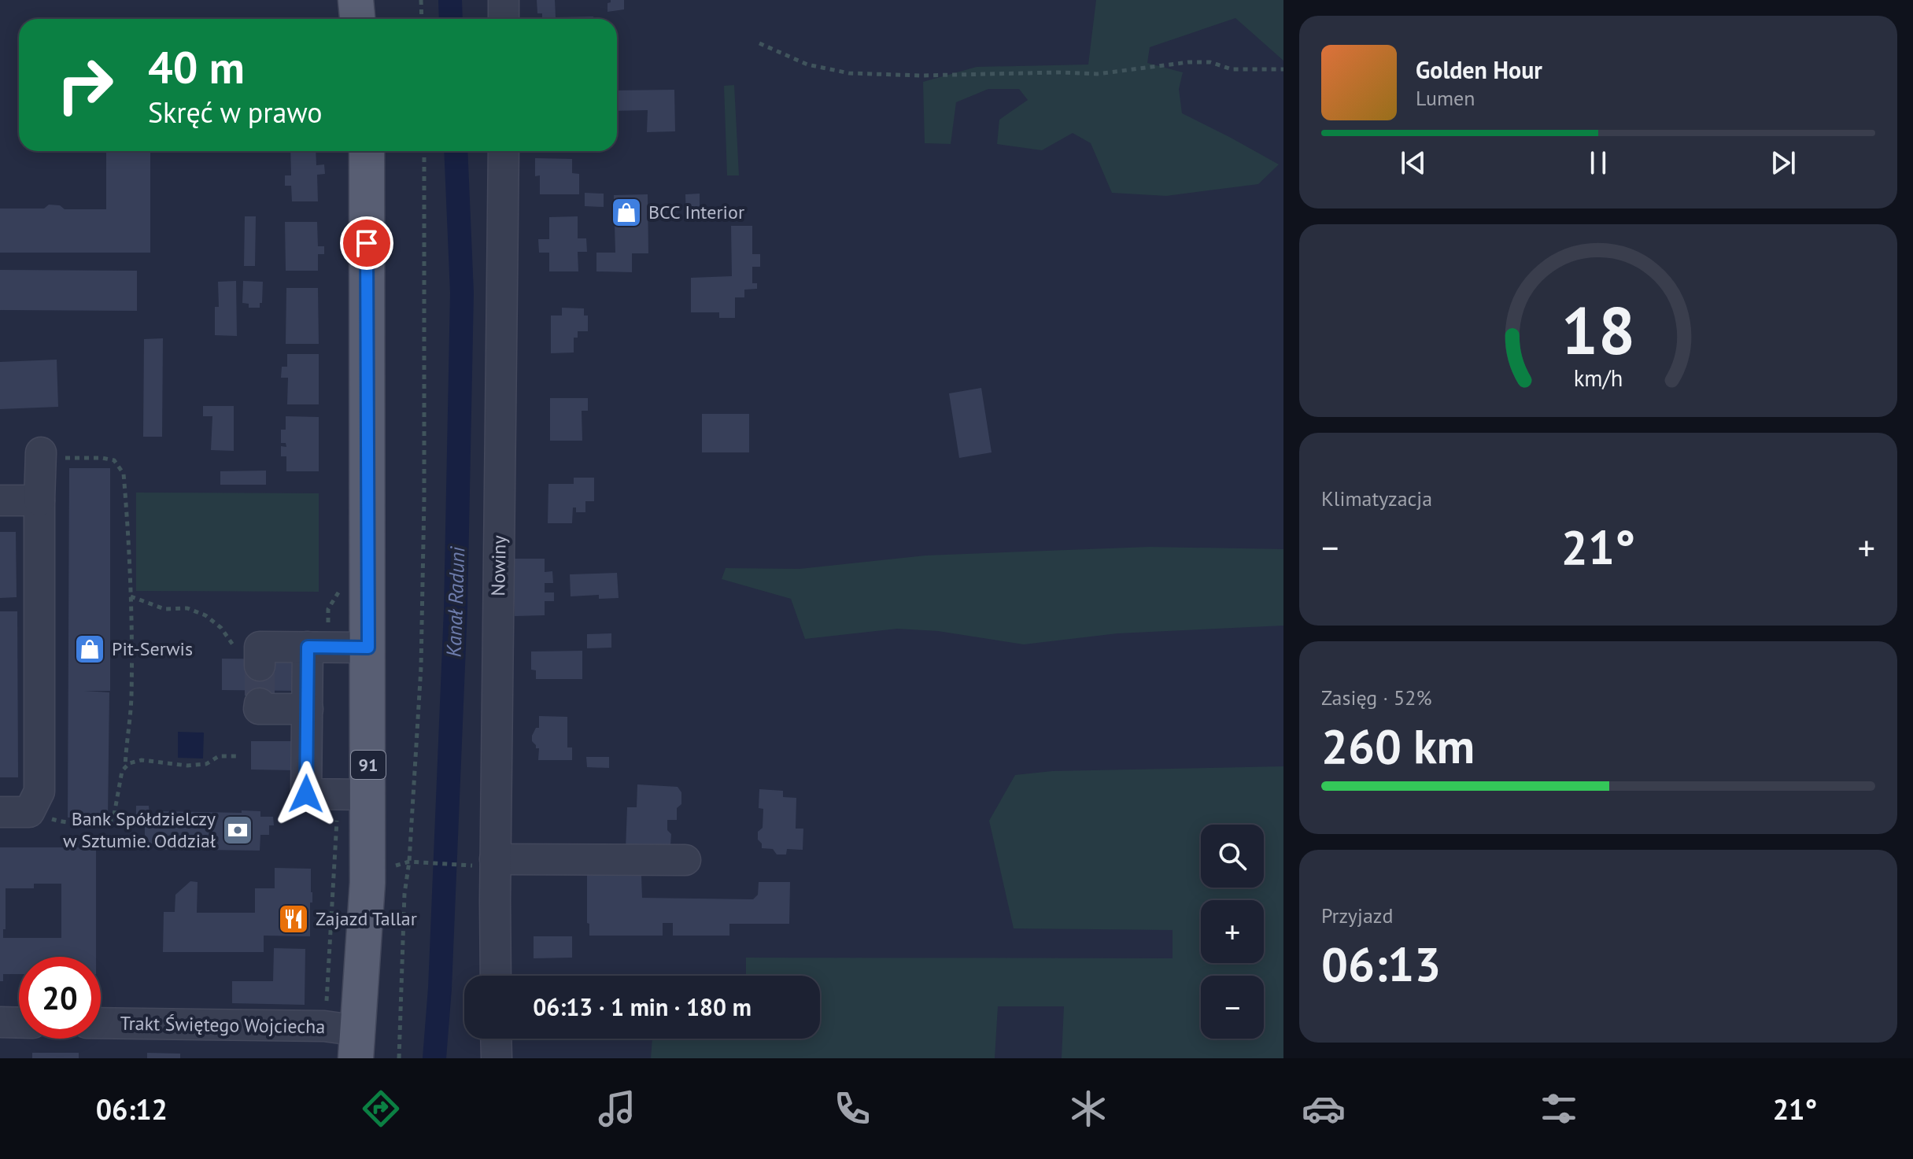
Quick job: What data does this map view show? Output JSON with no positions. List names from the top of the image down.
{
  "streets": {
    "main road": ["91", "Trakt Świętego Wojciecha"],
    "street": ["Nowiny"]
  },
  "water": ["Kanał Raduni"],
  "places": {
    "shop": ["BCC Interior", "Pit-Serwis"],
    "bank": ["Bank Spółdzielczy w Sztumie. Oddział"],
    "restaurant": ["Zajazd Tallar"]
  },
  "page": {
    "turn": ["40 m", "Skręć w prawo"],
    "song": ["Golden Hour", "Lumen"],
    "tile": [
      "Klimatyzacja",
      ["Zasięg · 52%", "260 km"],
      ["Przyjazd", "06:13"]
    ],
    "heat": ["−", "21°", "+"],
    "map_buttons": ["+", "−"],
    "limit": "20",
    "trip": "06:13 · 1 min · 180 m",
    "tabs": ["06:12", "21°"],
    "gauge": ["18", "km/h"]
  }
}
